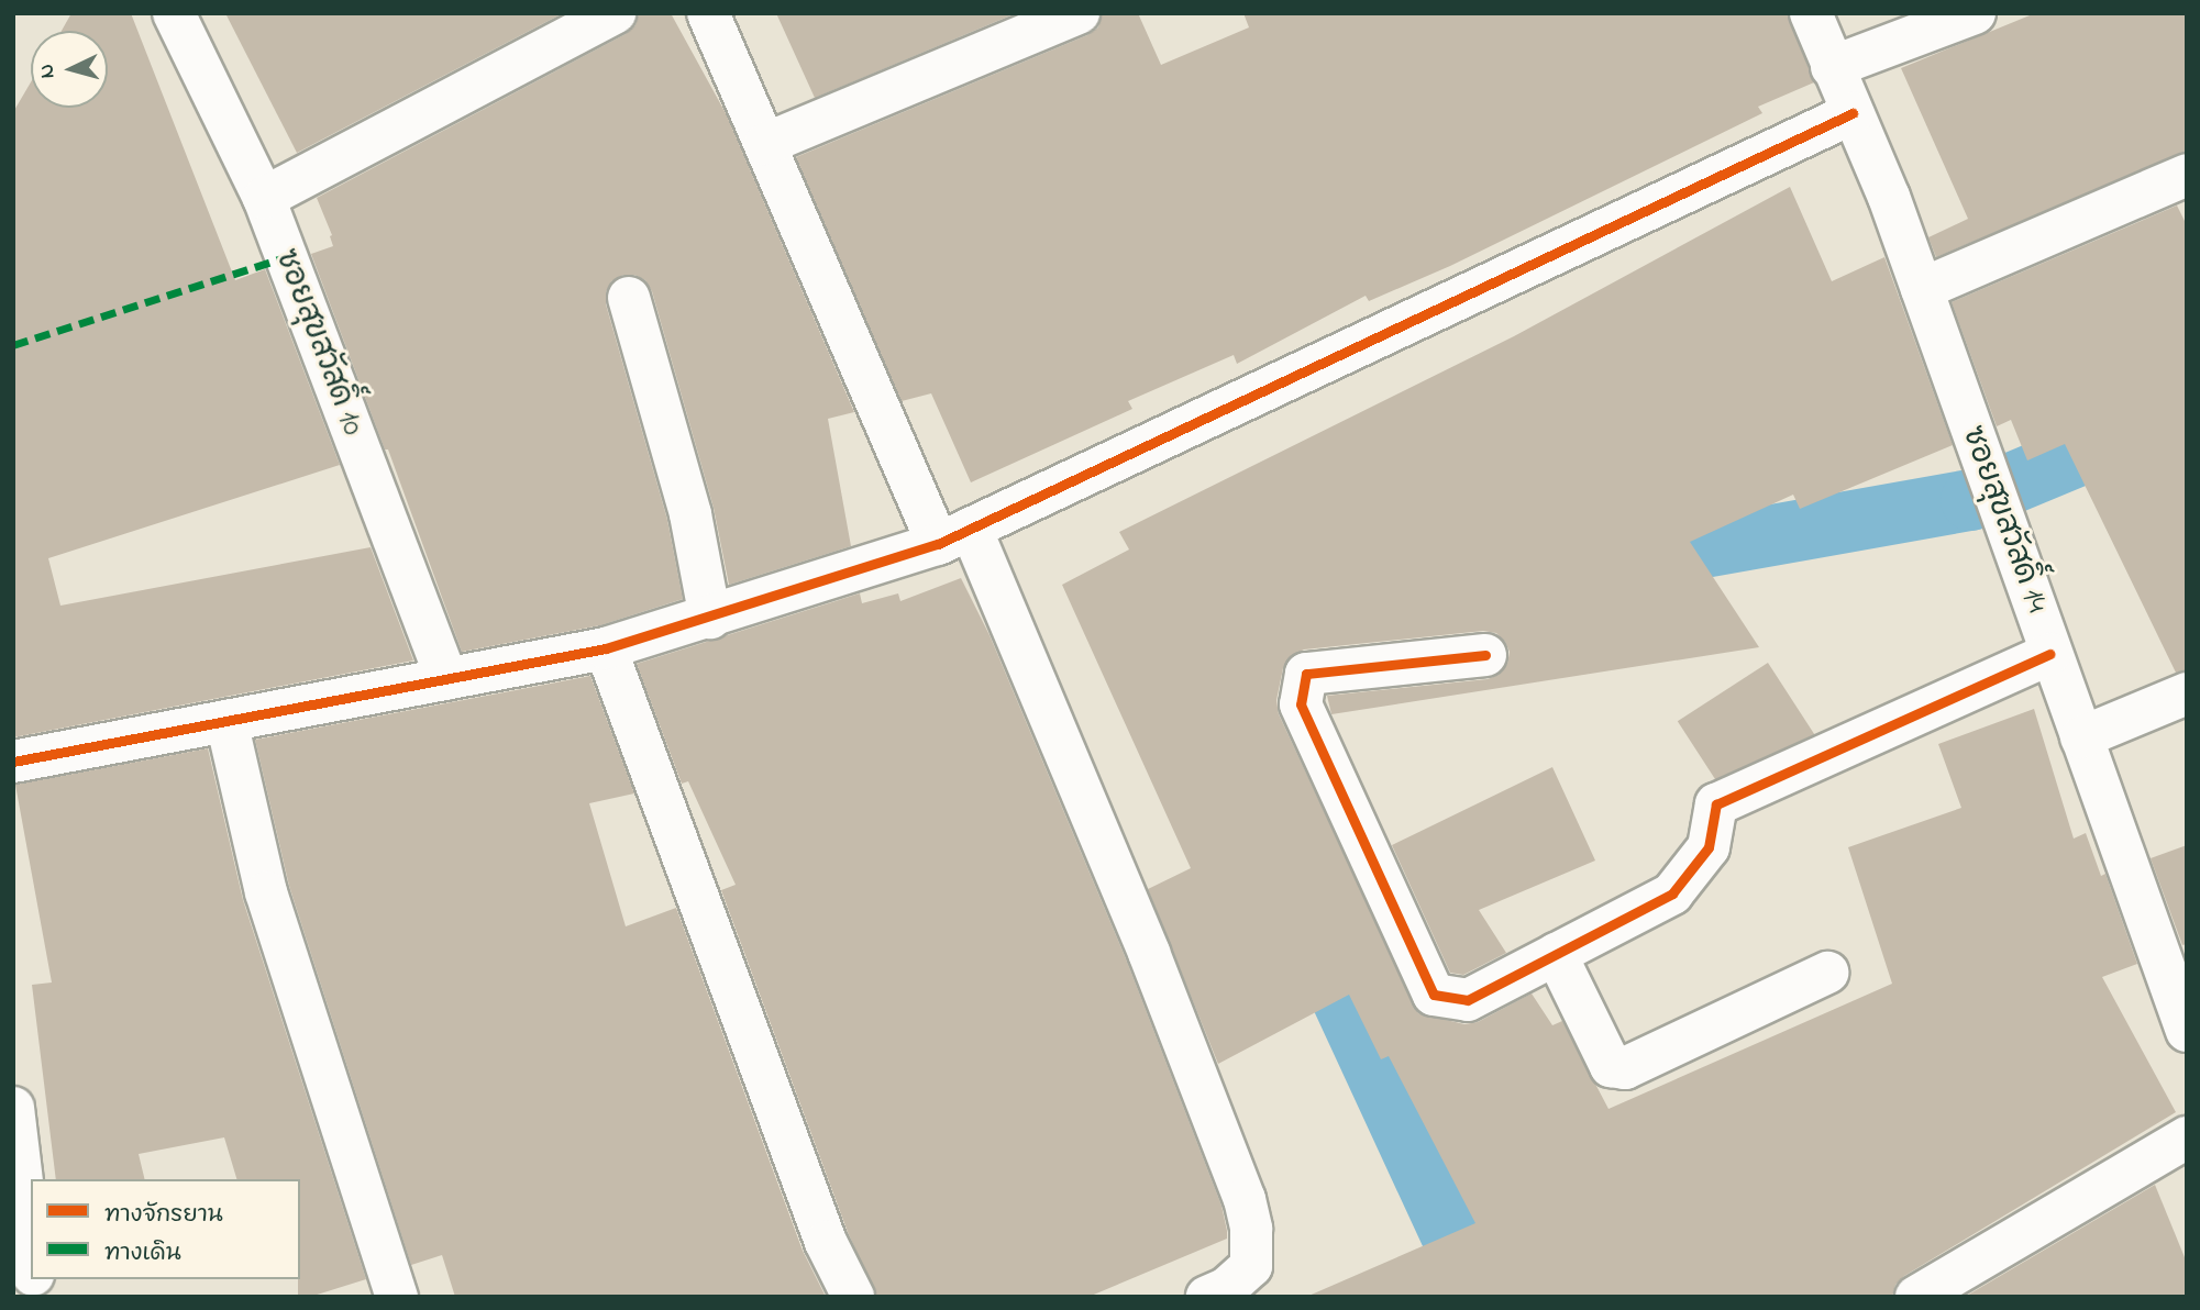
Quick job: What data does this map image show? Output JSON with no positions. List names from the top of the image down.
{
  "streets": {
    "street": ["ซอยสุขสวัสดิ์ 10", "ซอยสุขสวัสดิ์ 14"]
  },
  "legend": ["ทางจักรยาน", "ทางเดิน"],
  "north": "left"
}
